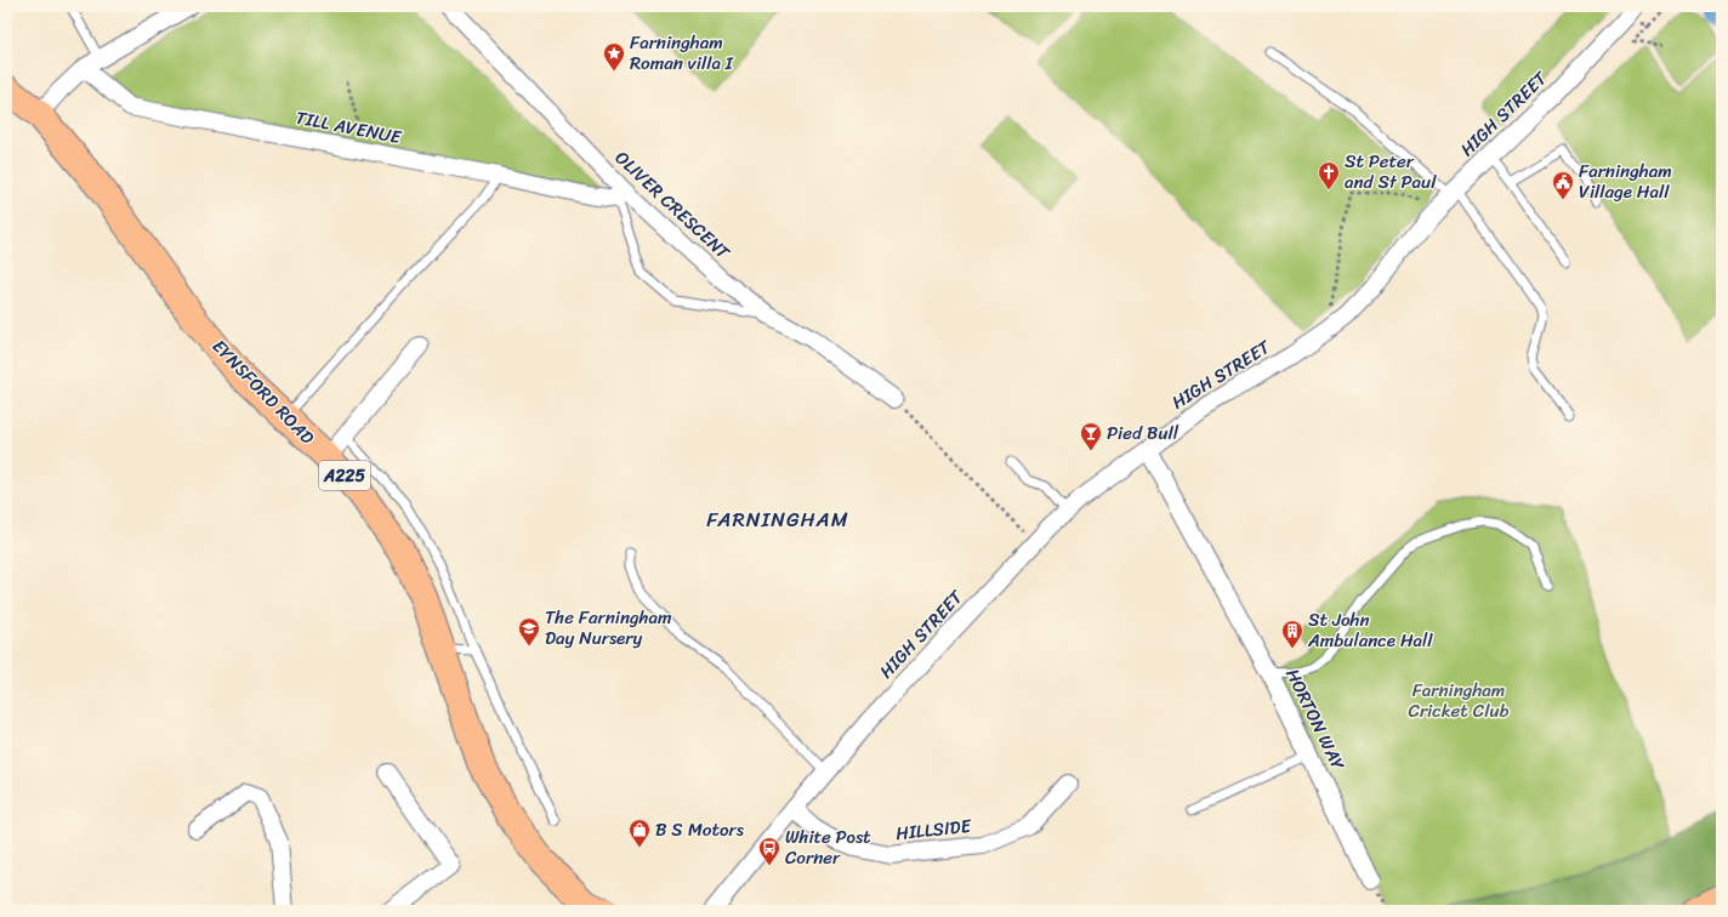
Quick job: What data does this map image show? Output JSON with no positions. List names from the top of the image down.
{
  "streets": {
    "main road": ["EYNSFORD ROAD", "A225"],
    "street": [
      "HIGH STREET",
      "TILL AVENUE",
      "OLIVER CRESCENT",
      "HORTON WAY",
      "HILLSIDE"
    ]
  },
  "crossings": [
    ["HIGH STREET", "HORTON WAY"],
    ["HIGH STREET", "HILLSIDE"],
    ["TILL AVENUE", "OLIVER CRESCENT"]
  ],
  "districts": ["FARNINGHAM"],
  "parks": ["Farningham Cricket Club"],
  "places": {
    "place": ["Farningham Roman villa I"],
    "church": ["St Peter and St Paul"],
    "public building": ["Farningham Village Hall"],
    "bar": ["Pied Bull"],
    "school or university": ["The Farningham Day Nursery"],
    "building": ["St John Ambulance Hall"],
    "shop": ["B S Motors"],
    "bus stop": ["White Post Corner"]
  }
}
